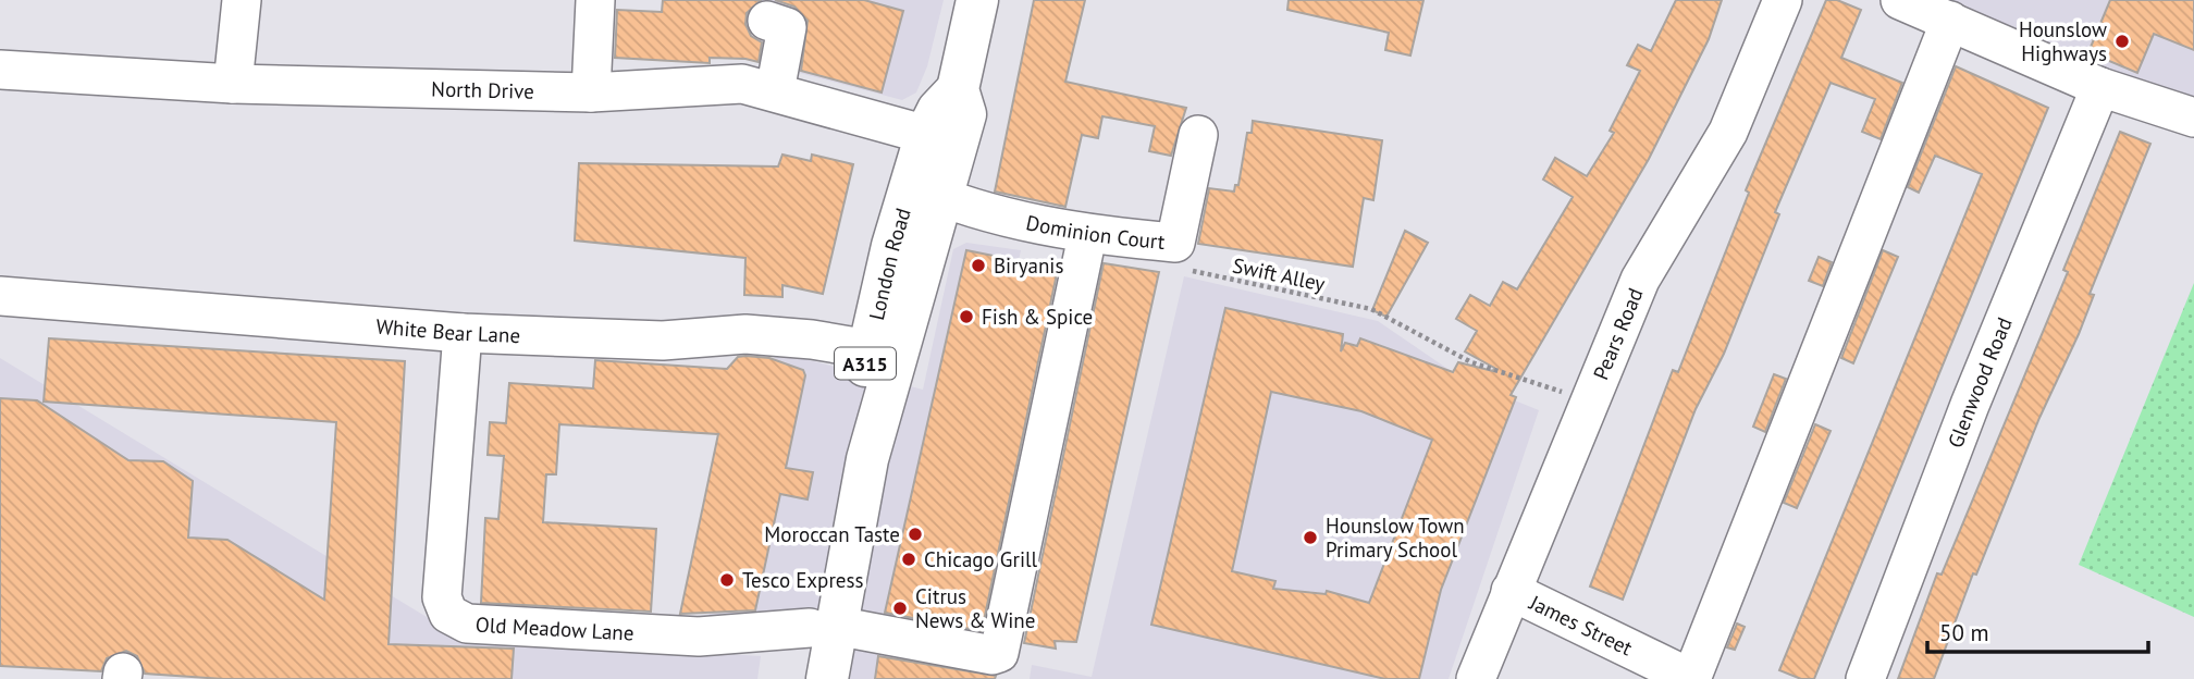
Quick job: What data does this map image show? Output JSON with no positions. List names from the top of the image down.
{
  "streets": {
    "main road": ["London Road", "A315"],
    "street": [
      "North Drive",
      "Dominion Court",
      "White Bear Lane",
      "Pears Road",
      "Glenwood Road",
      "James Street",
      "Old Meadow Lane"
    ],
    "path": ["Swift Alley"]
  },
  "crossings": [
    ["North Drive", "London Road"],
    ["Dominion Court", "London Road"],
    ["London Road", "White Bear Lane"],
    ["London Road", "A315"],
    ["London Road", "Old Meadow Lane"],
    ["Swift Alley", "Pears Road"],
    ["White Bear Lane", "Old Meadow Lane"],
    ["Pears Road", "James Street"],
    ["A315", "Old Meadow Lane"]
  ],
  "places": [
    "Hounslow Highways",
    "Biryanis",
    "Fish & Spice",
    "Moroccan Taste",
    "Hounslow Town Primary School",
    "Chicago Grill",
    "Tesco Express",
    "Citrus News & Wine"
  ],
  "scale_bar": "50 m"
}
